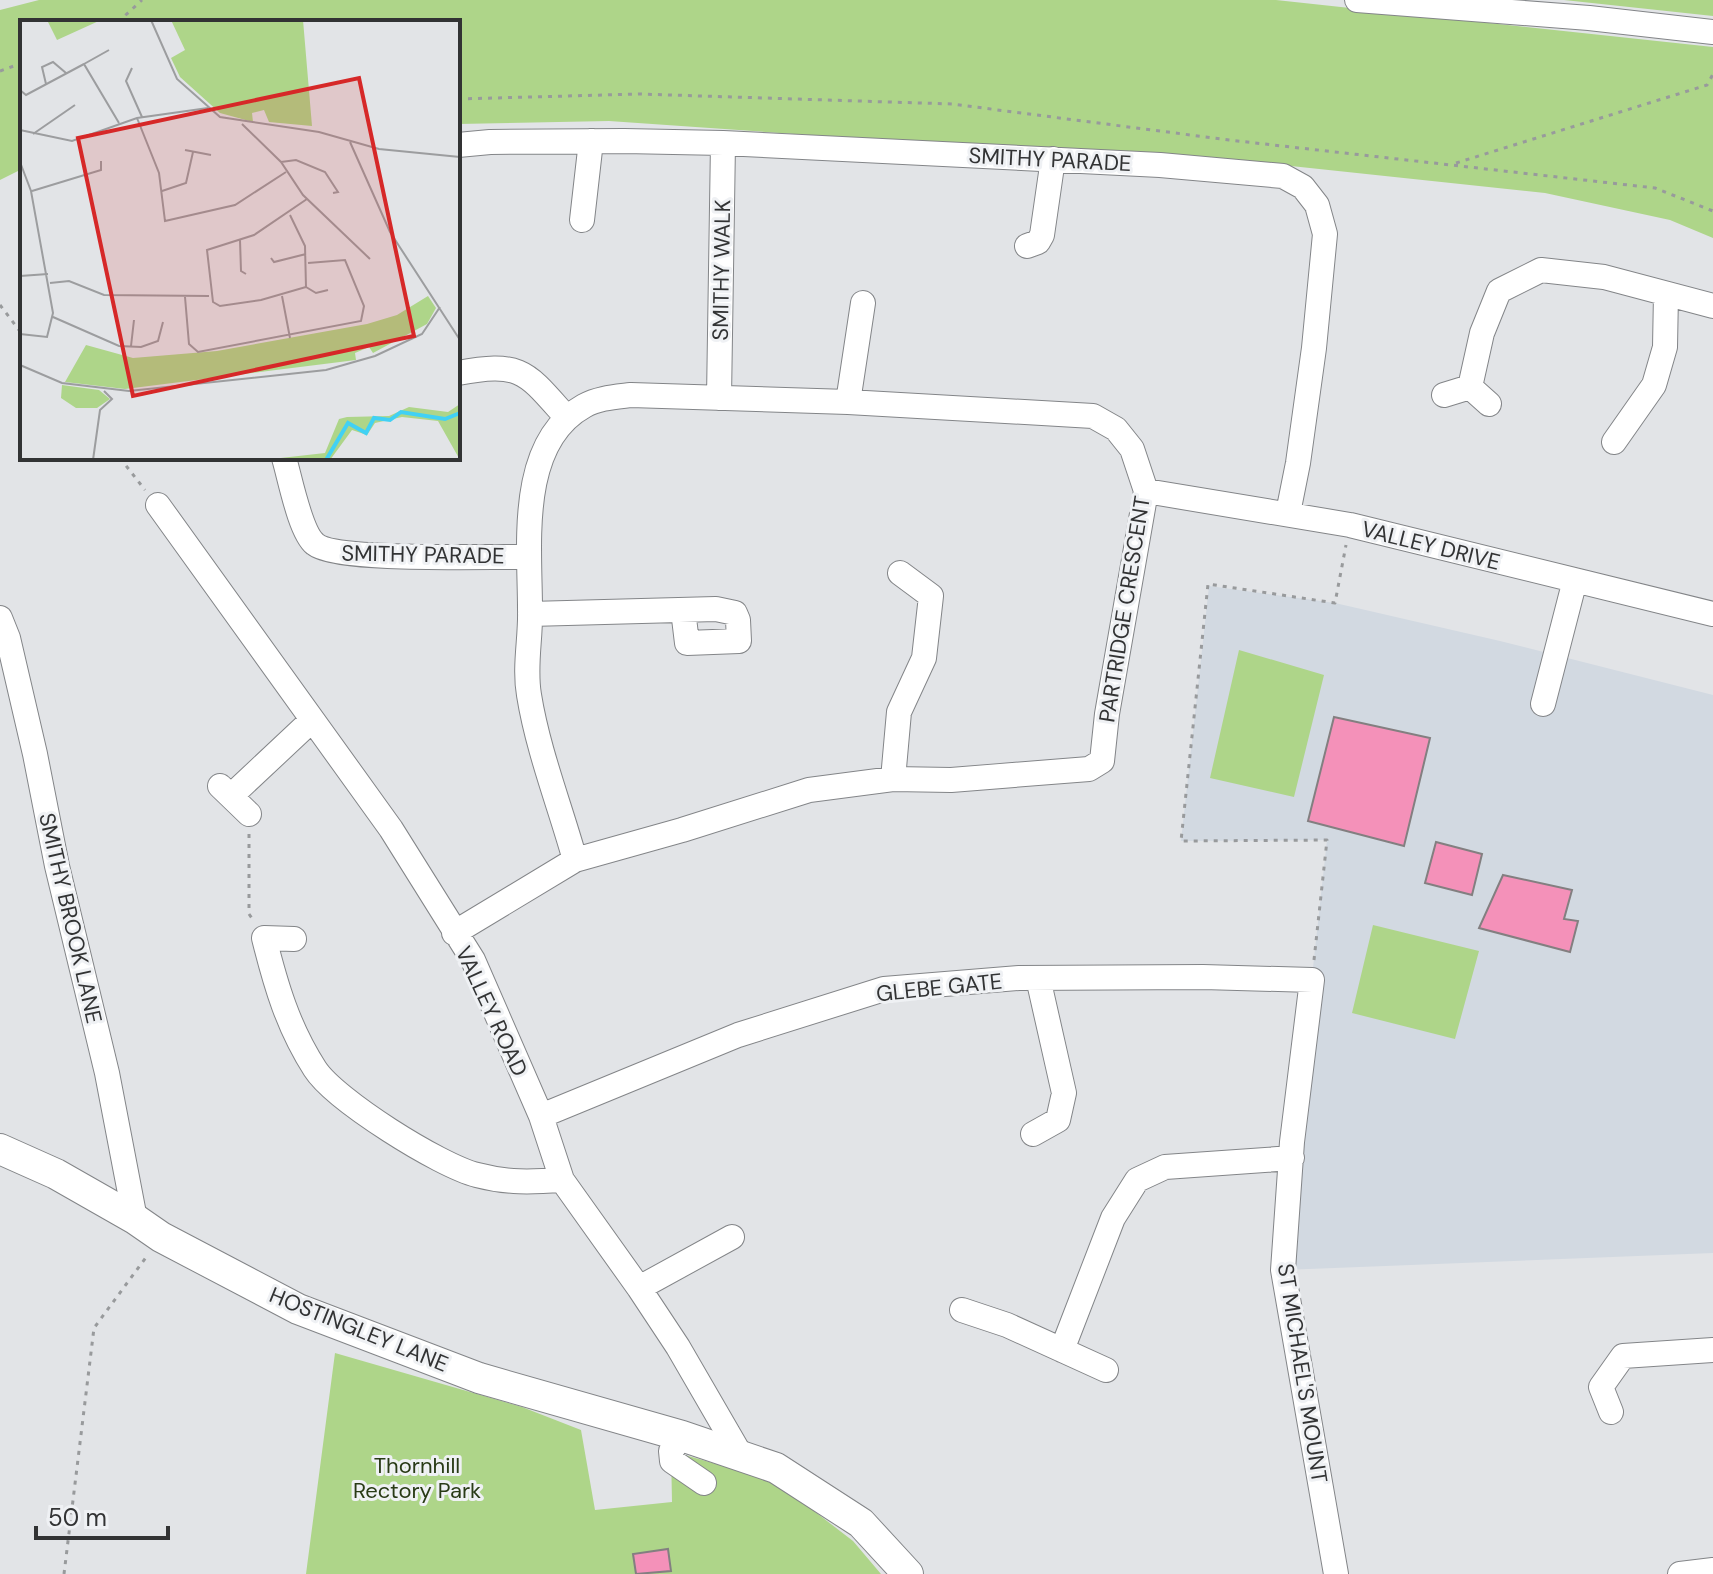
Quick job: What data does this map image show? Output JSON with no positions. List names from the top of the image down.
{
  "streets": {
    "main road": ["HOSTINGLEY LANE"],
    "street": [
      "SMITHY PARADE",
      "SMITHY WALK",
      "VALLEY DRIVE",
      "PARTRIDGE CRESCENT",
      "SMITHY BROOK LANE",
      "GLEBE GATE",
      "VALLEY ROAD",
      "ST MICHAEL'S MOUNT"
    ]
  },
  "crossings": [
    ["SMITHY PARADE", "SMITHY WALK"],
    ["SMITHY PARADE", "VALLEY DRIVE"],
    ["SMITHY WALK", "PARTRIDGE CRESCENT"],
    ["VALLEY DRIVE", "PARTRIDGE CRESCENT"],
    ["PARTRIDGE CRESCENT", "VALLEY ROAD"],
    ["SMITHY BROOK LANE", "HOSTINGLEY LANE"],
    ["GLEBE GATE", "VALLEY ROAD"],
    ["GLEBE GATE", "ST MICHAEL'S MOUNT"],
    ["VALLEY ROAD", "HOSTINGLEY LANE"]
  ],
  "parks": ["Thornhill Rectory Park"],
  "scale_bar": "50 m"
}
